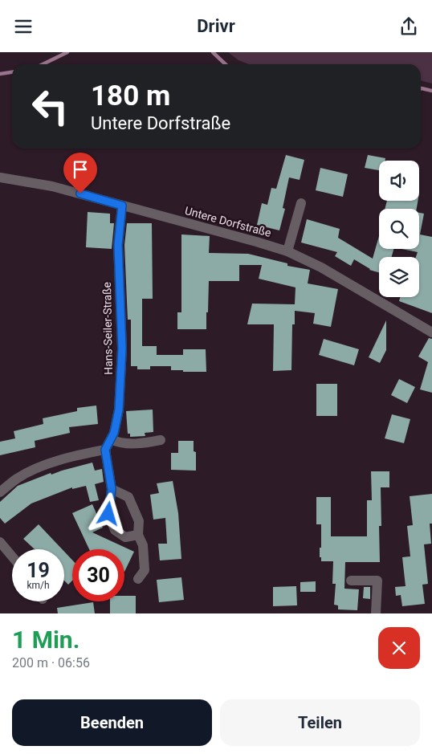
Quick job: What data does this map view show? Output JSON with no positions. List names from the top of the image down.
{
  "streets": {
    "street": ["Untere Dorfstraße", "Hans-Seiler-Straße"]
  },
  "crossings": [
    ["Untere Dorfstraße", "Hans-Seiler-Straße"]
  ],
  "page": {
    "header": "Drivr",
    "turn": ["180 m", "Untere Dorfstraße"],
    "speed": "19 km/h",
    "limit": "30",
    "heading": ["1 Min.", "200 m · 06:56"],
    "buttons": ["Beenden", "Teilen"]
  }
}
